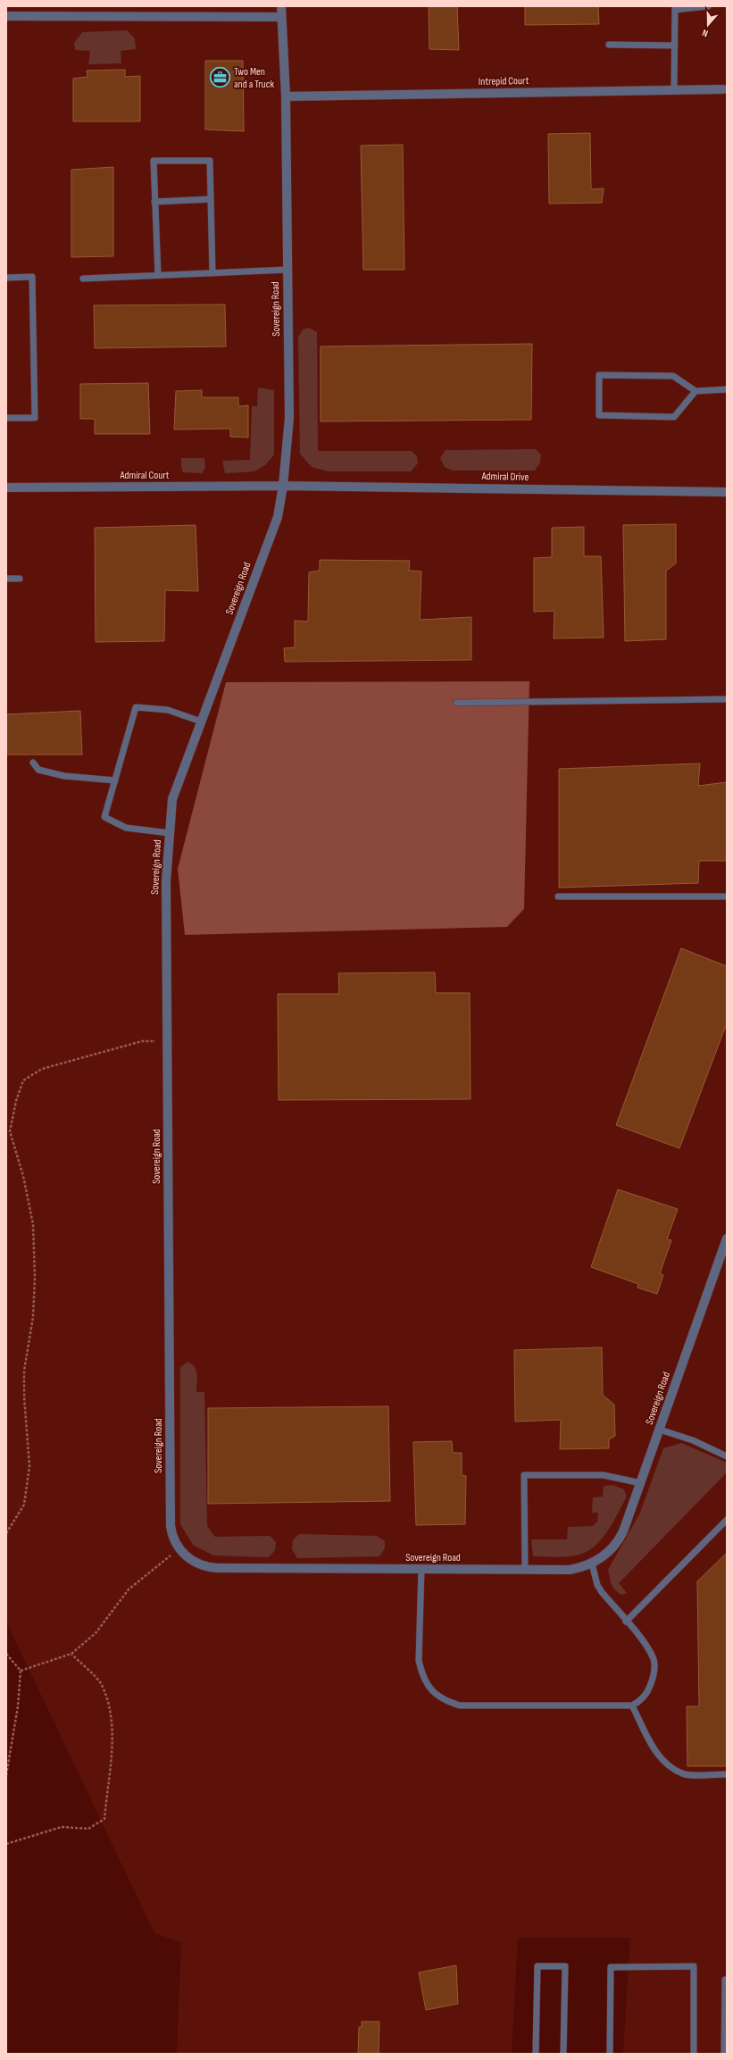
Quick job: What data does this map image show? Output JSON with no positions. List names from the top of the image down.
{
  "streets": {
    "street": [
      "Intrepid Court",
      "Sovereign Road",
      "Admiral Court",
      "Admiral Drive"
    ]
  },
  "crossings": [
    ["Intrepid Court", "Sovereign Road"],
    ["Sovereign Road", "Admiral Court"],
    ["Sovereign Road", "Admiral Drive"],
    ["Admiral Court", "Admiral Drive"]
  ],
  "places": {
    "office": ["Two Men and a Truck"]
  },
  "north": "bottom"
}
